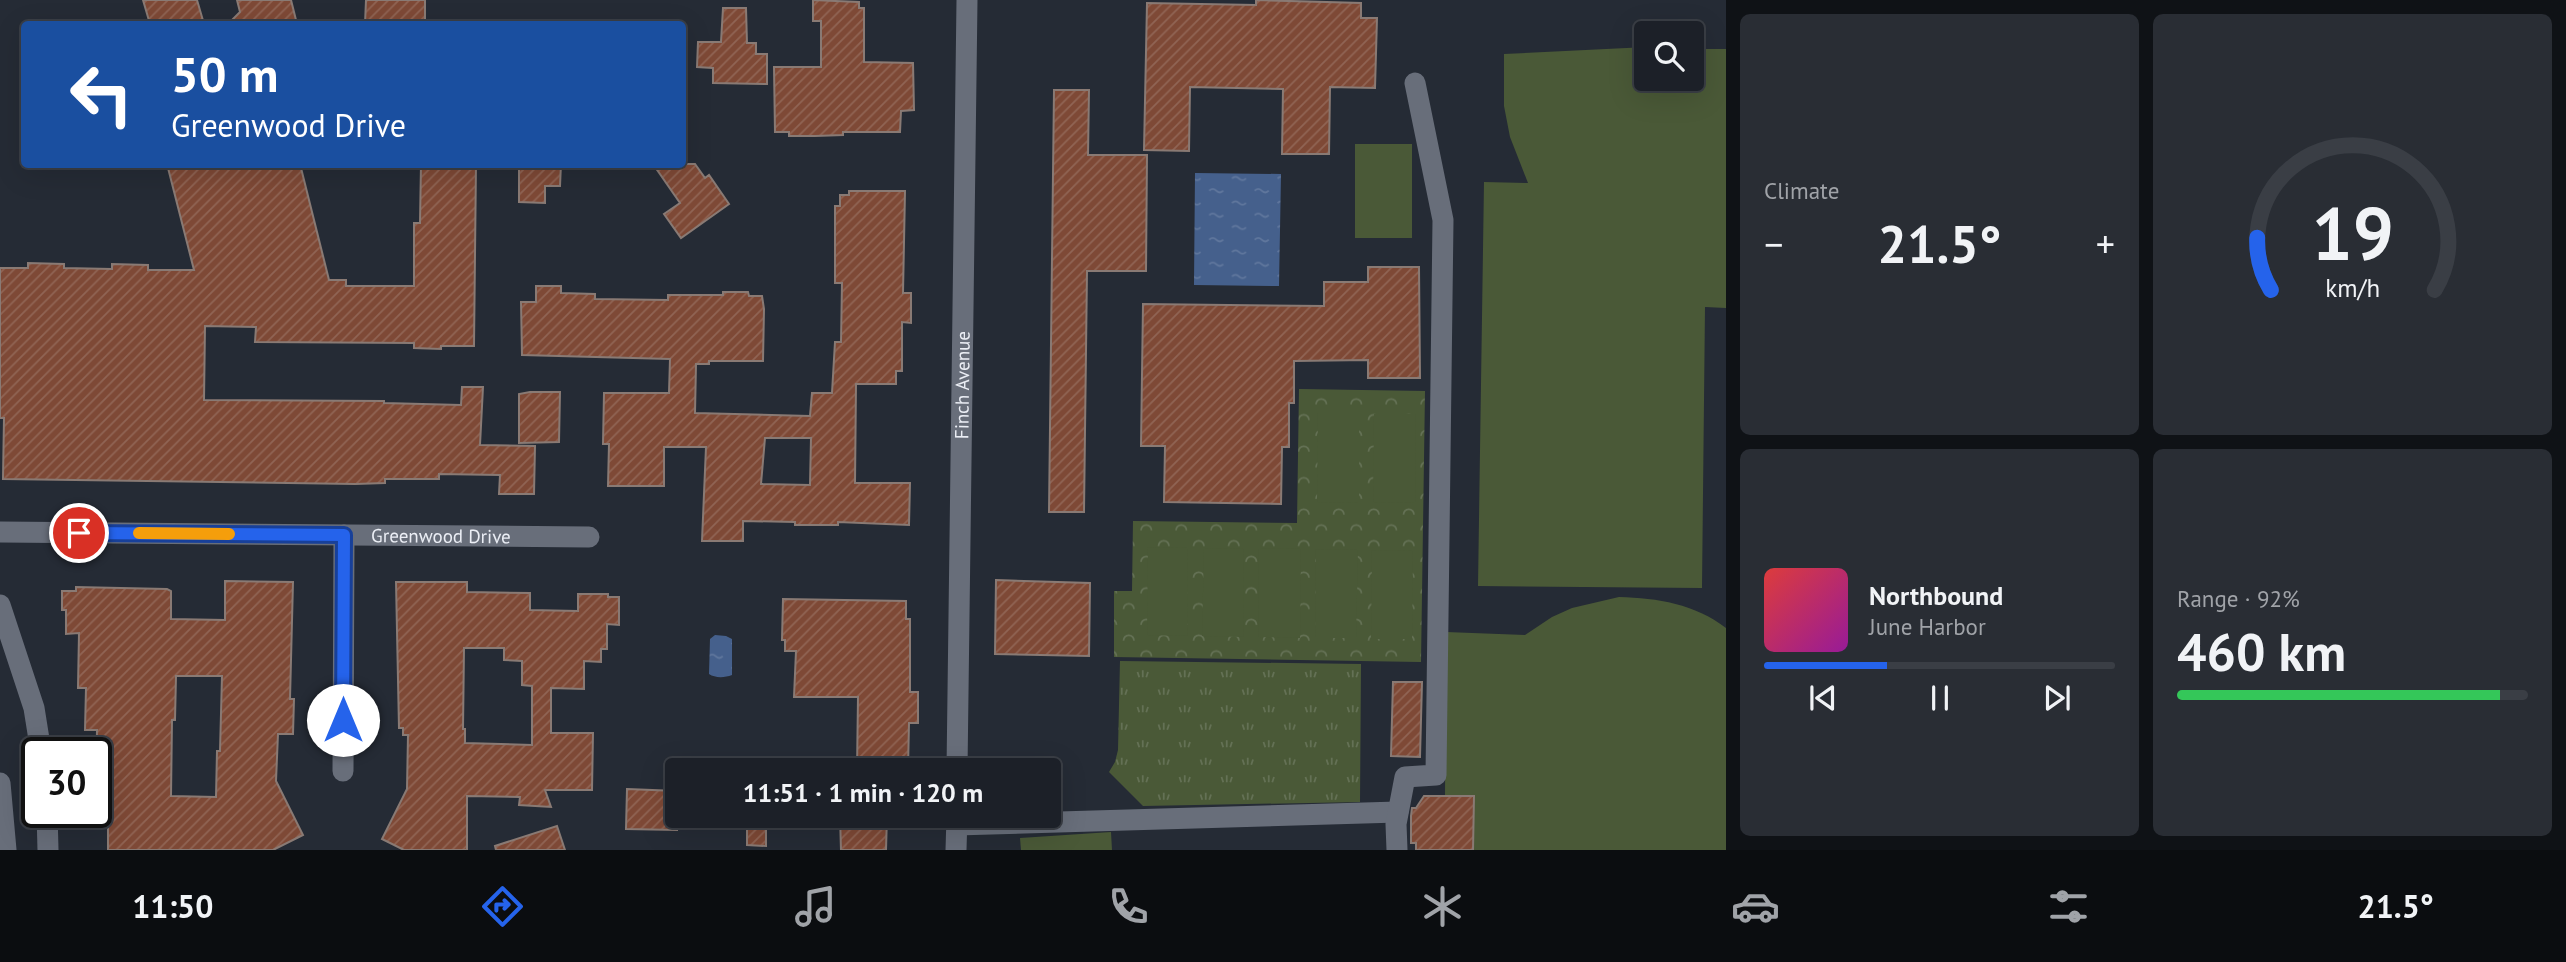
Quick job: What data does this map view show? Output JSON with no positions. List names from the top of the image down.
{
  "streets": {
    "street": ["Finch Avenue", "Greenwood Drive"]
  },
  "page": {
    "tile": [
      "Climate",
      ["Range · 92%", "460 km"]
    ],
    "turn": ["50 m", "Greenwood Drive"],
    "heat": ["−", "21.5°", "+"],
    "song": ["Northbound", "June Harbor"],
    "limit": "30",
    "trip": "11:51 · 1 min · 120 m",
    "tabs": ["11:50", "21.5°"],
    "gauge": ["19", "km/h"]
  }
}
